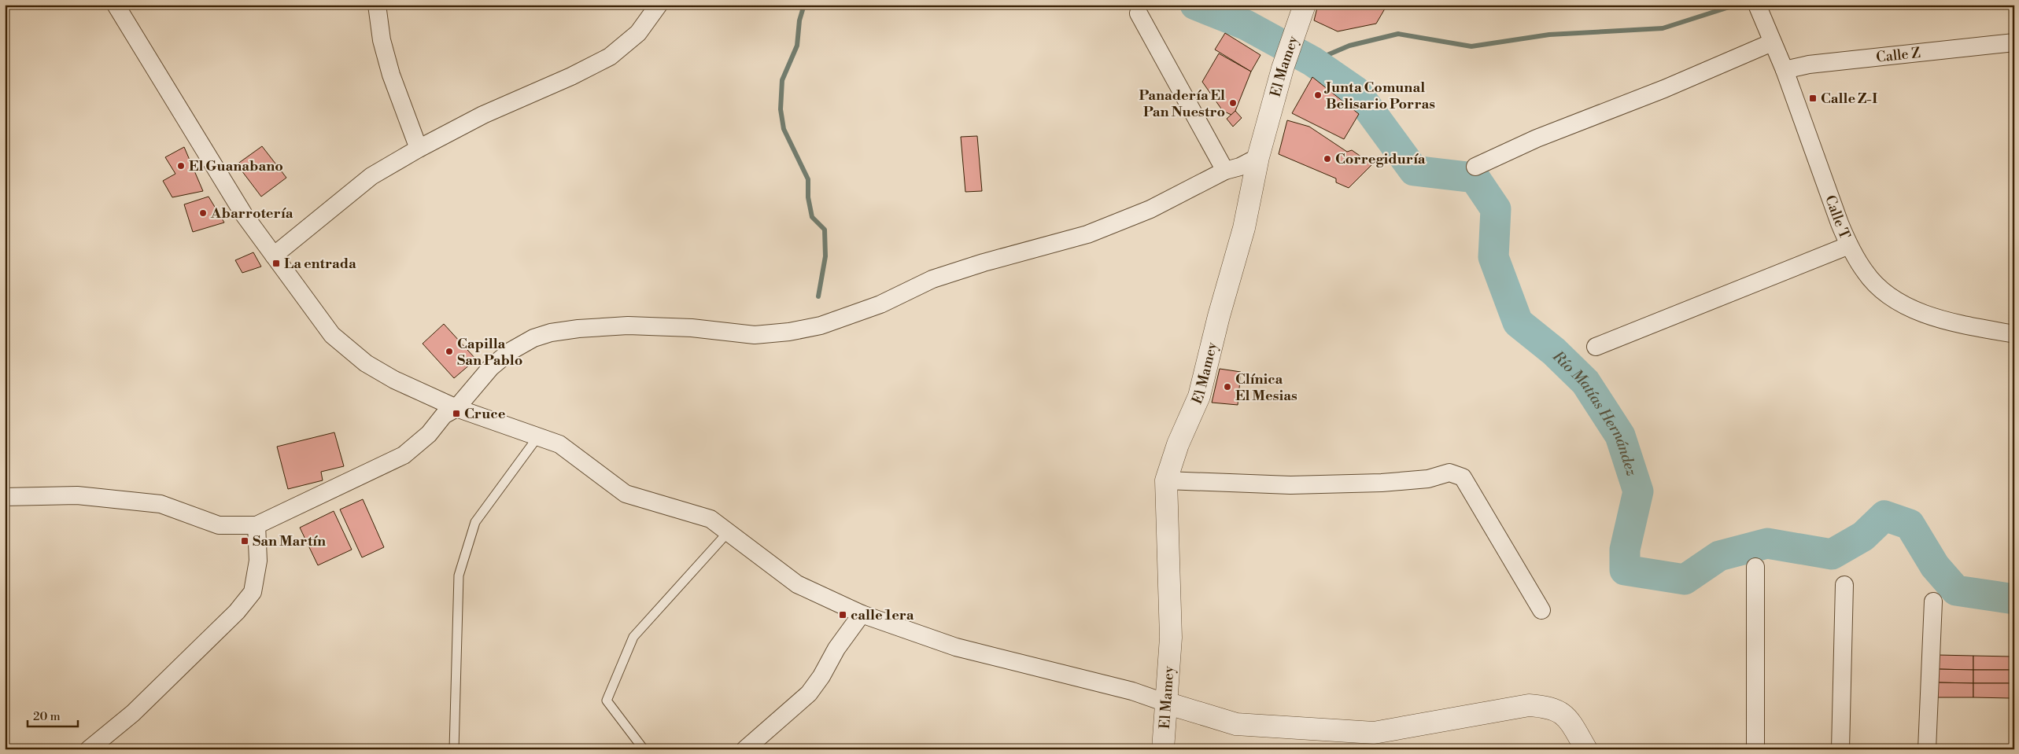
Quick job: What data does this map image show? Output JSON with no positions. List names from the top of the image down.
{
  "streets": {
    "street": ["Calle Z", "El Mamey", "Calle T"]
  },
  "crossings": [
    ["Calle Z", "Calle T"]
  ],
  "water": ["Río Matías Hernández"],
  "places": {
    "other": [
      "Junta Comunal Belisario Porras",
      "Panadería El Pan Nuestro",
      "Corregiduría",
      "El Guanabano",
      "Abarrotería",
      "Capilla San Pablo",
      "Clínica El Mesias"
    ],
    "transit": [
      "Calle Z-I",
      "La entrada",
      "Cruce",
      "San Martín",
      "calle 1era"
    ]
  },
  "scale_bar": "20 m"
}
